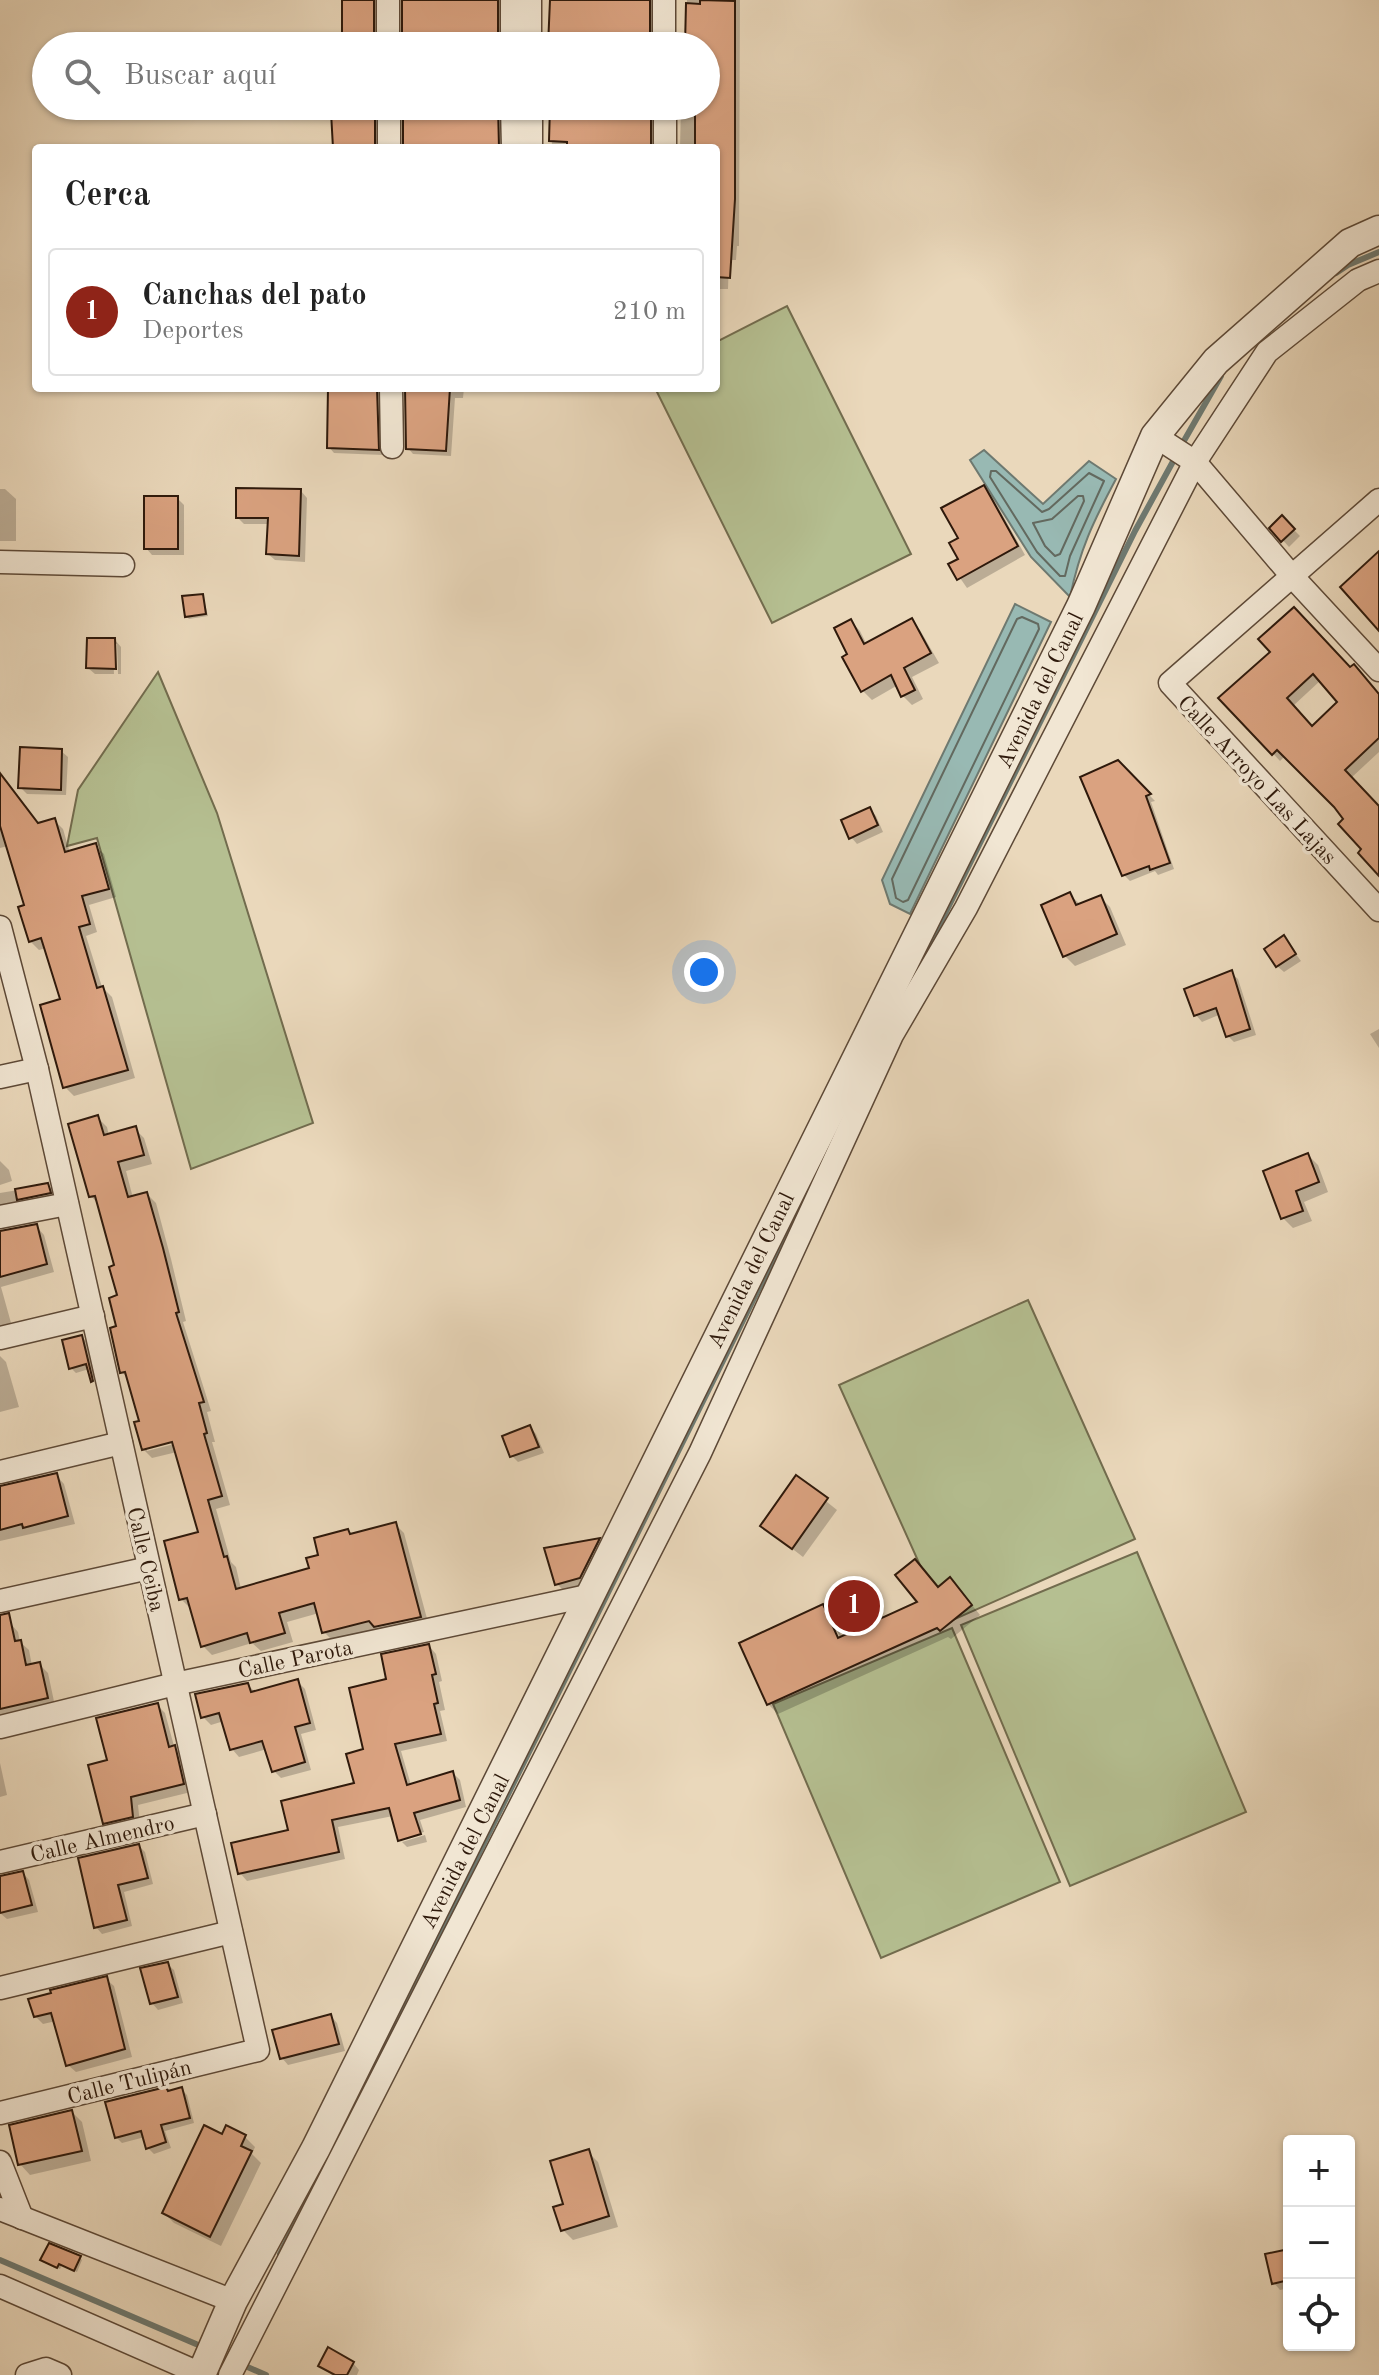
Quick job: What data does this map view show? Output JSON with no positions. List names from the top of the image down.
{
  "streets": {
    "street": [
      "Avenida del Canal",
      "Calle Arroyo Las Lajas",
      "Calle Ceiba",
      "Calle Parota",
      "Calle Almendro",
      "Calle Tulipán"
    ]
  },
  "crossings": [
    ["Avenida del Canal", "Calle Parota"],
    ["Calle Ceiba", "Calle Parota"],
    ["Calle Ceiba", "Calle Almendro"],
    ["Calle Ceiba", "Calle Tulipán"]
  ],
  "page": {
    "search": "Buscar aquí",
    "heading": "Cerca",
    "list": [
      {
        "mark": "1",
        "name": "Canchas del pato",
        "note": "Deportes",
        "value": "210 m"
      }
    ],
    "pins": "1",
    "map_buttons": ["+", "−"]
  }
}
